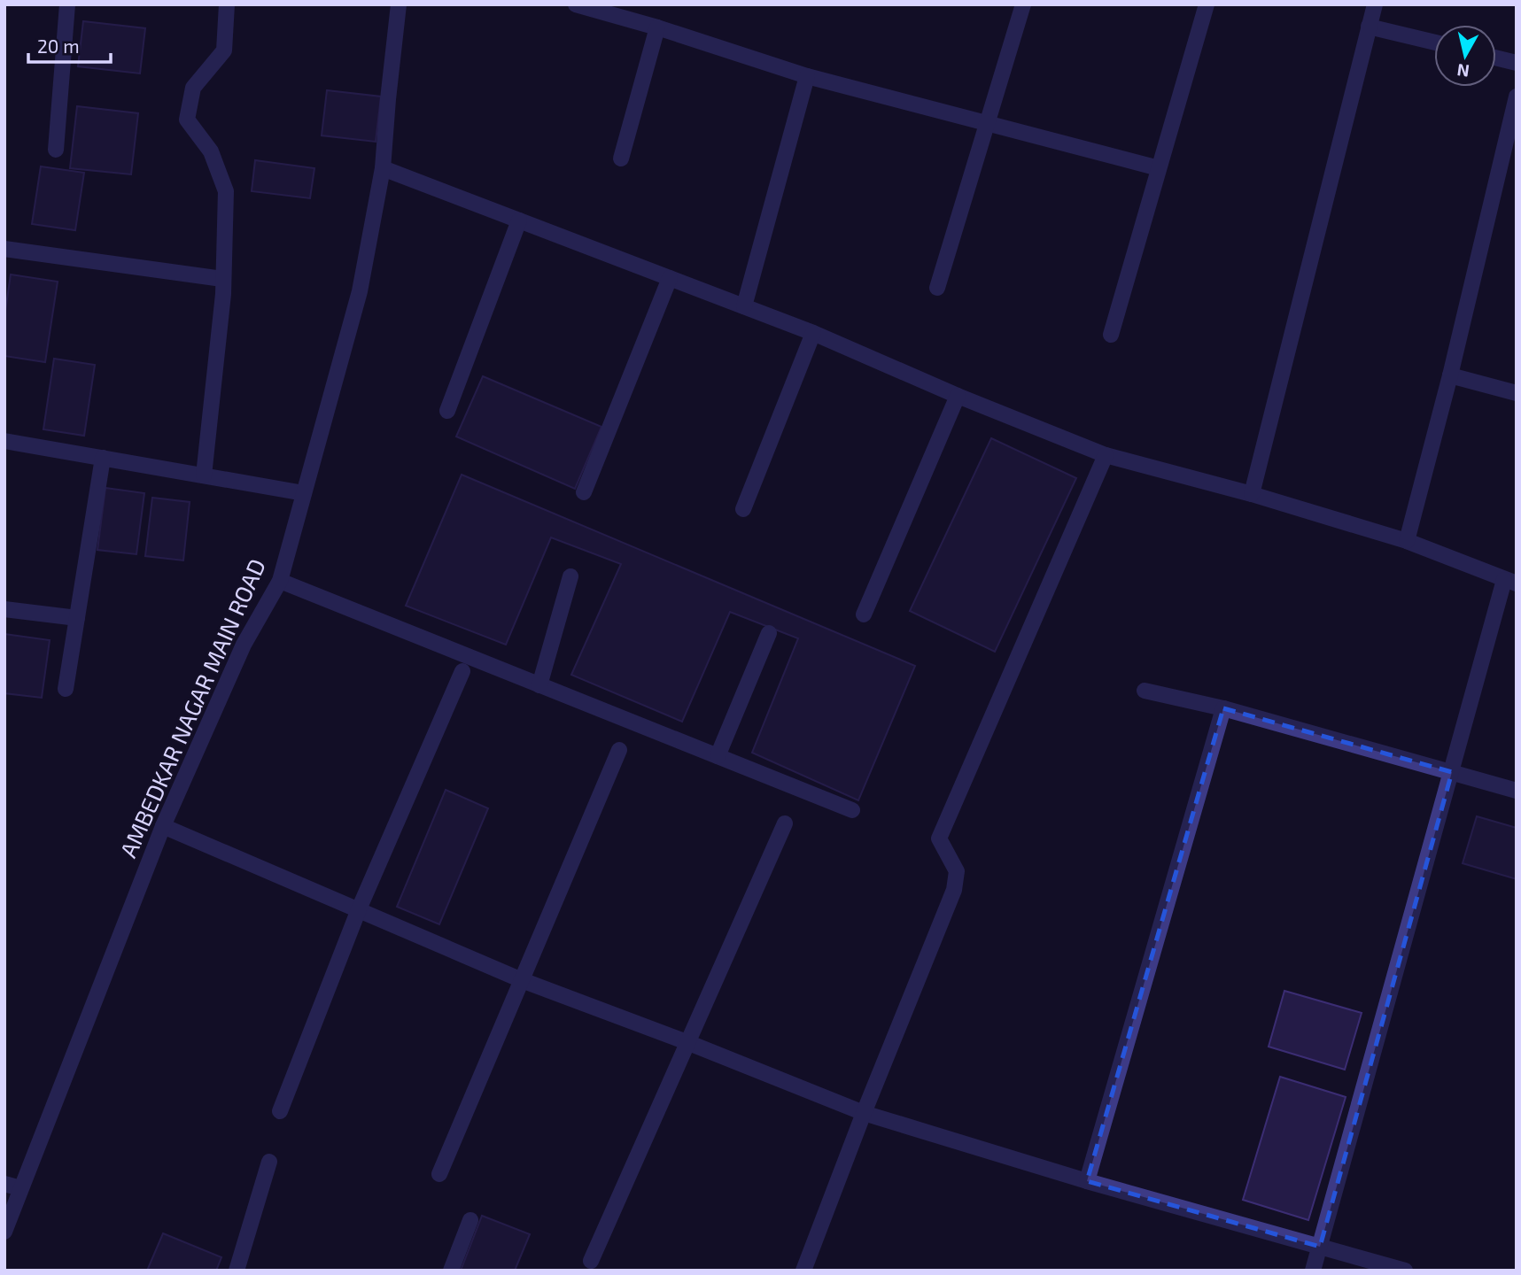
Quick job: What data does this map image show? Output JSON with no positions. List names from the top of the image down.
{
  "streets": {
    "street": ["AMBEDKAR NAGAR MAIN ROAD"]
  },
  "scale_bar": "20 m",
  "north": "bottom"
}
